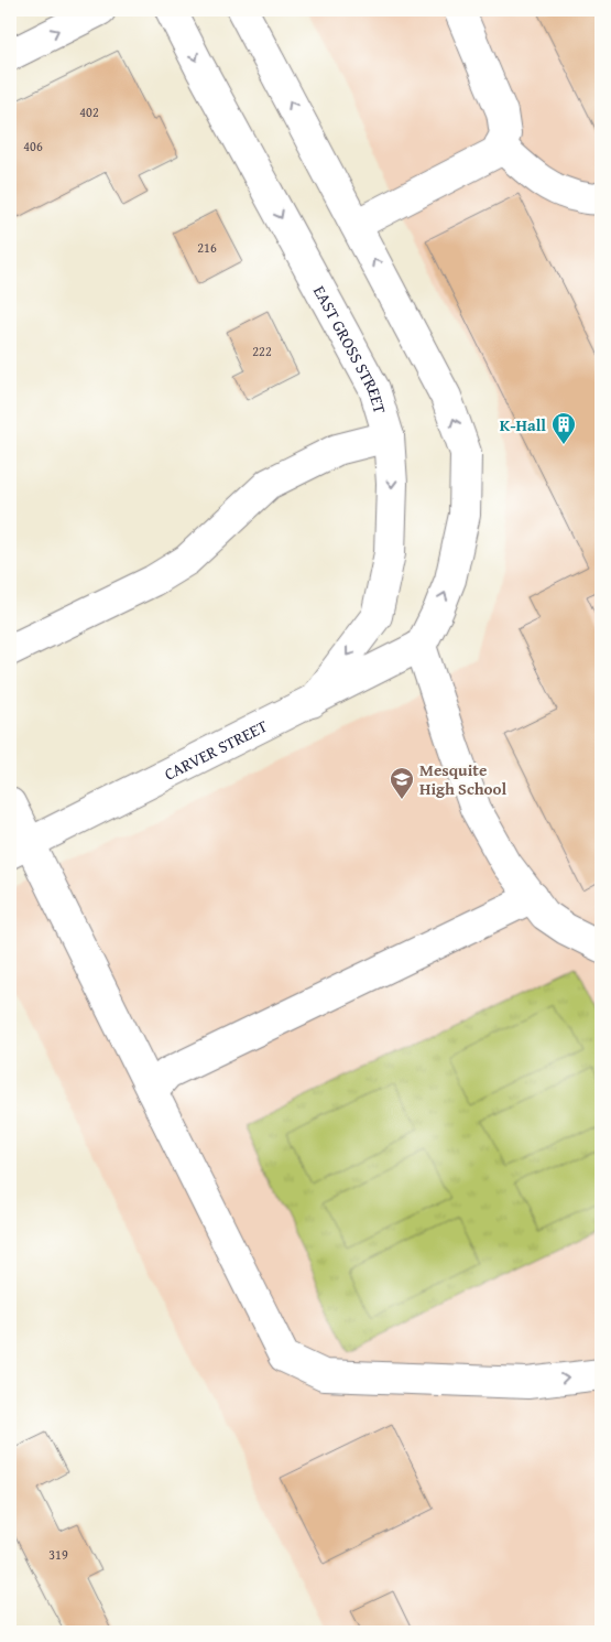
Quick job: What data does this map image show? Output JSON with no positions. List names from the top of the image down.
{
  "streets": {
    "street": ["EAST GROSS STREET", "CARVER STREET"]
  },
  "crossings": [
    ["EAST GROSS STREET", "CARVER STREET"]
  ],
  "places": {
    "building": ["K-Hall"],
    "school or university": ["Mesquite High School"]
  },
  "house_numbers": [
    "402",
    "406",
    "216",
    "222",
    "319"
  ]
}
